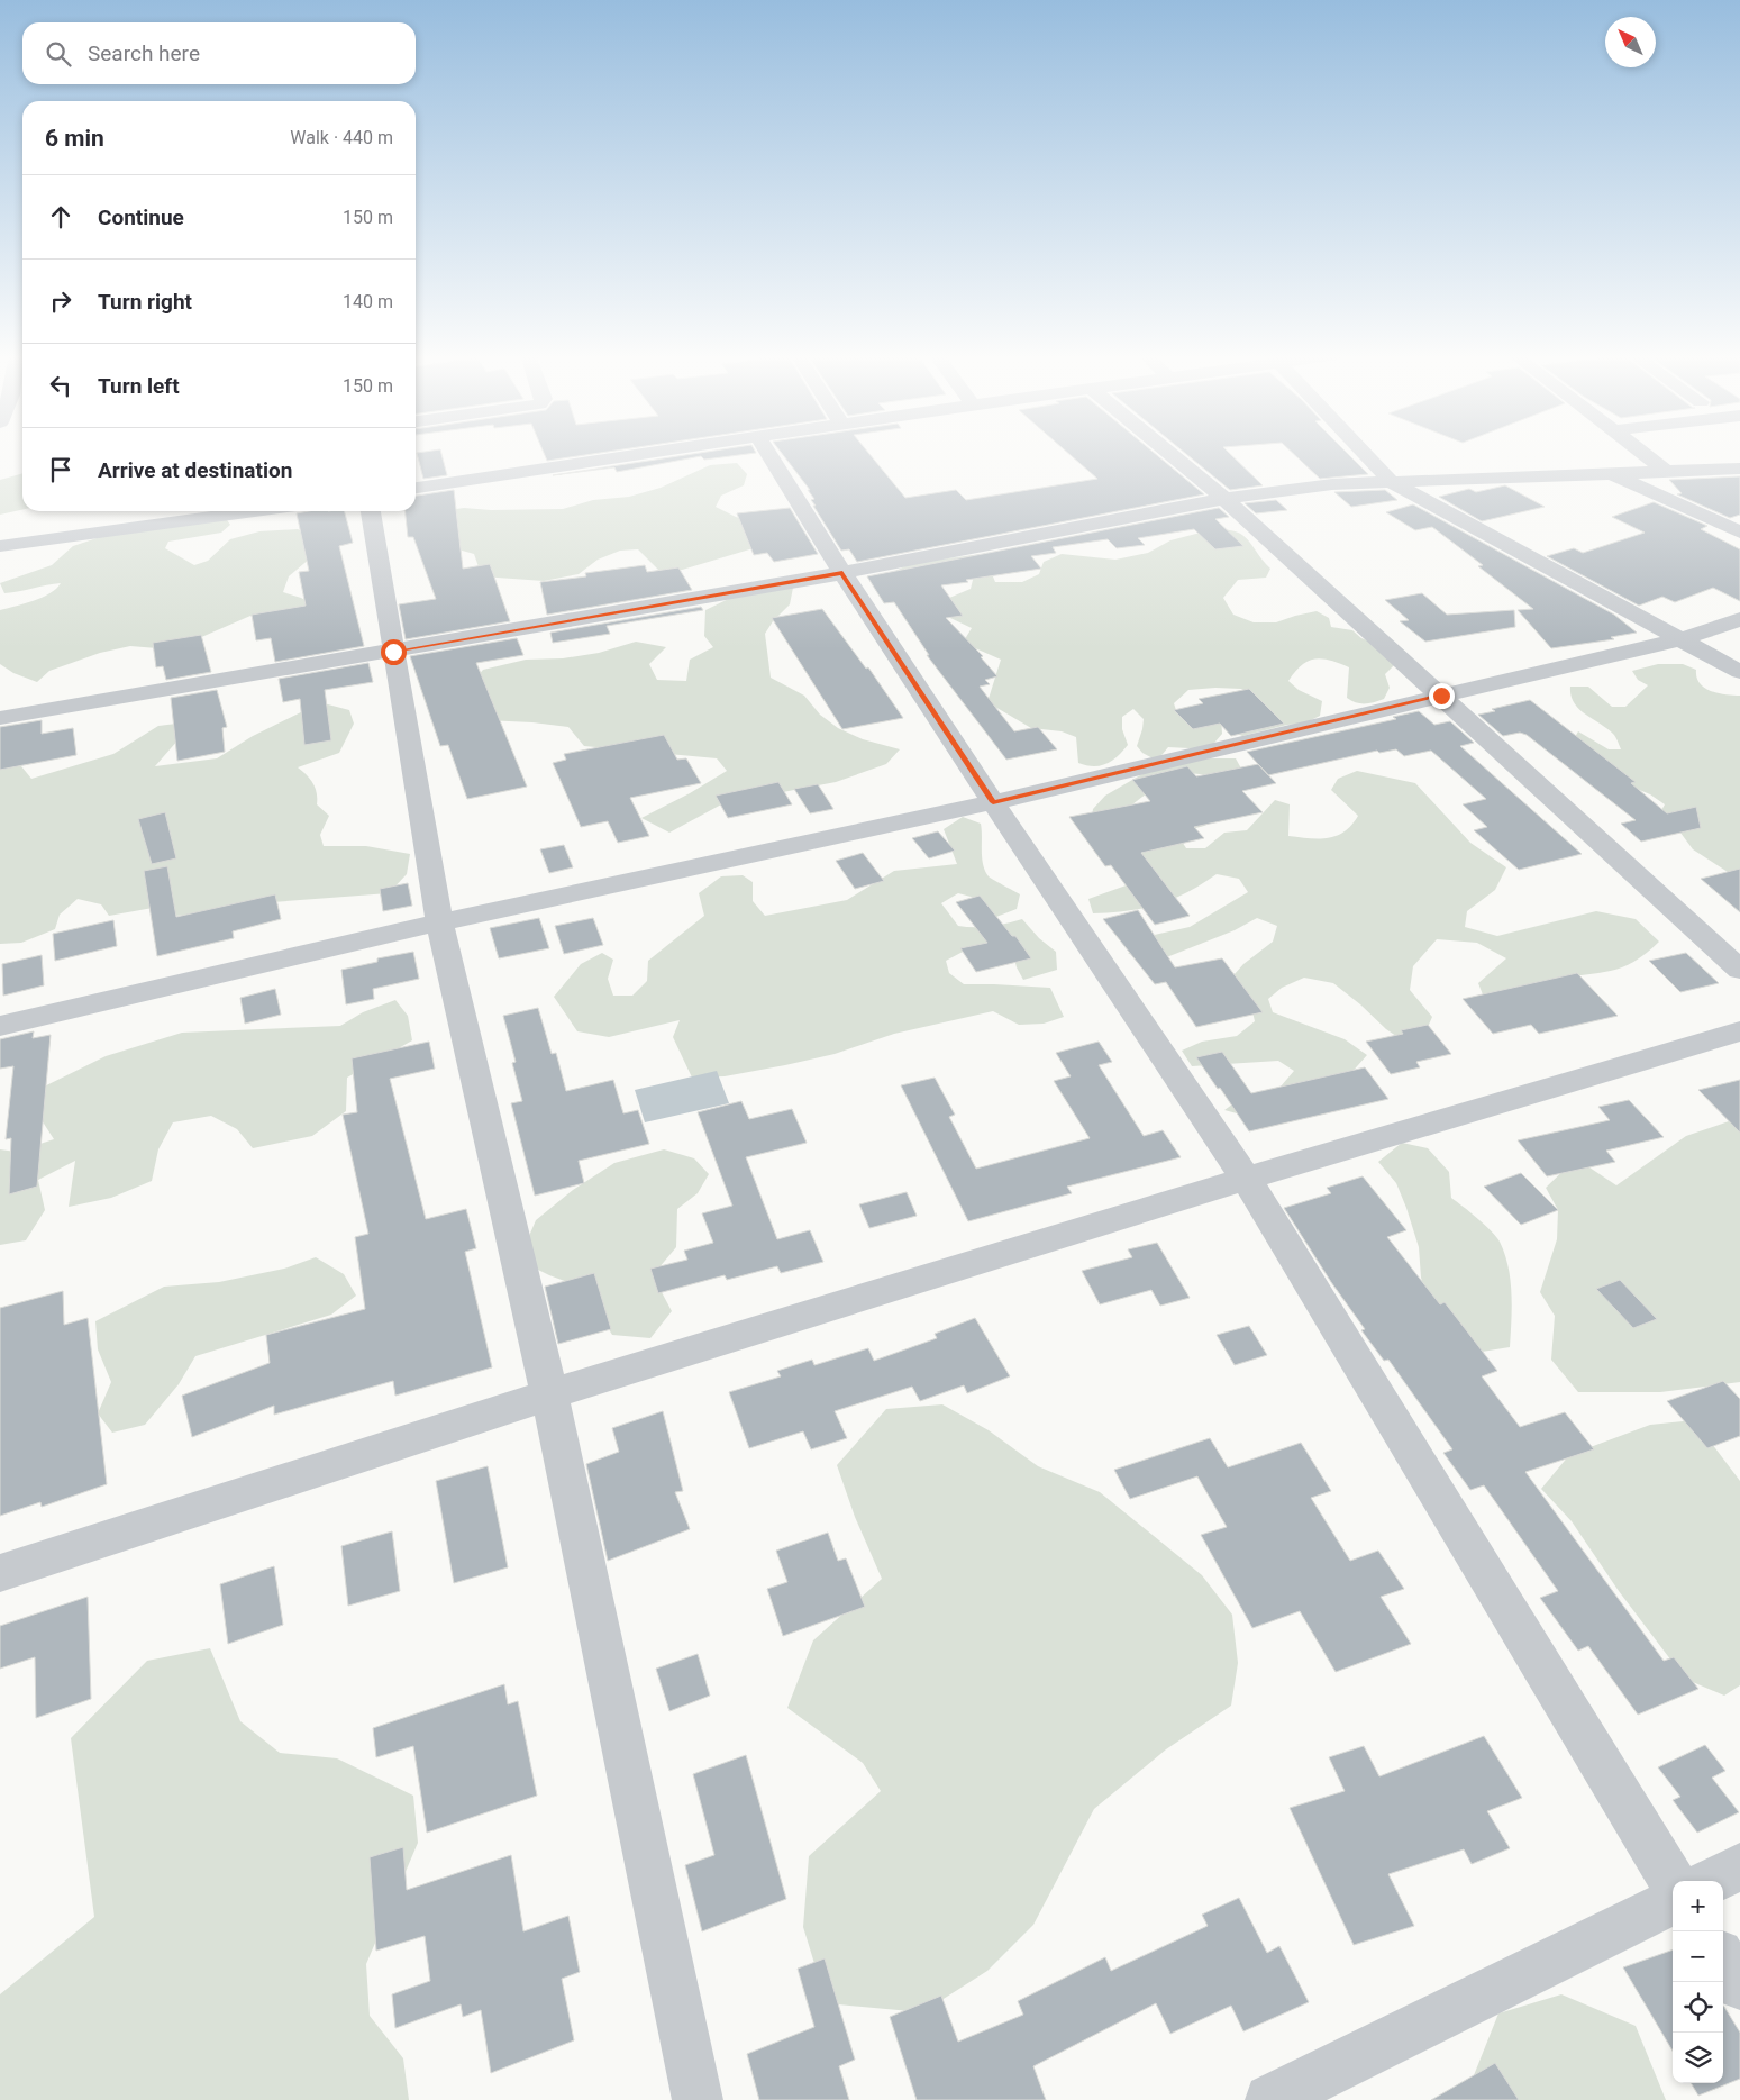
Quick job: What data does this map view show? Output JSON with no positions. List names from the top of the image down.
{
  "north": "top left",
  "page": {
    "search": "Search here",
    "heading": ["6 min", "Walk · 440 m"],
    "list": [
      ["Continue", "150 m"],
      ["Turn right", "140 m"],
      ["Turn left", "150 m"],
      "Arrive at destination"
    ],
    "map_buttons": ["+", "−"]
  }
}
